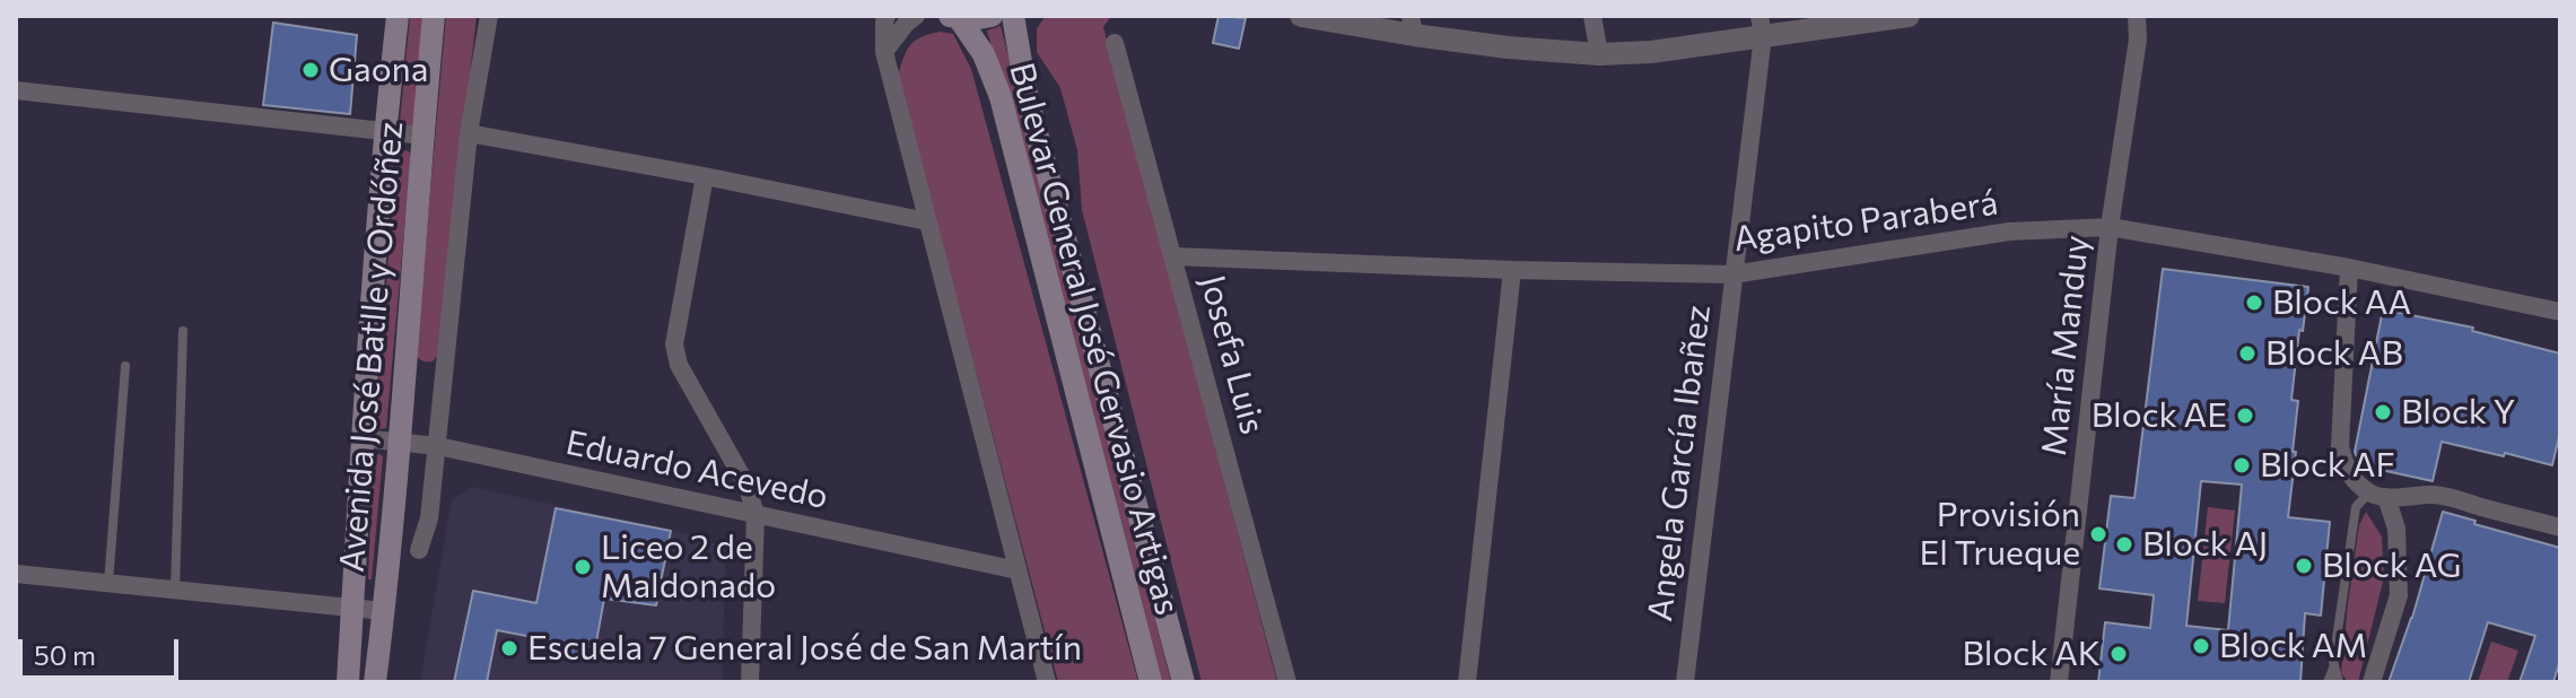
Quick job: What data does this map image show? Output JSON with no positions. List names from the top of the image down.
{
  "streets": {
    "main road": ["Bulevar General José Gervasio Artigas", "Avenida José Batlle y Ordóñez"],
    "street": [
      "Agapito Paraberá",
      "María Manduy",
      "Josefa Luis",
      "Angela García Ibañez",
      "Eduardo Acevedo"
    ]
  },
  "crossings": [
    ["Agapito Paraberá", "María Manduy"],
    ["Agapito Paraberá", "Josefa Luis"],
    ["Agapito Paraberá", "Angela García Ibañez"],
    ["Avenida José Batlle y Ordóñez", "Eduardo Acevedo"]
  ],
  "places": [
    "Gaona",
    "Block AA",
    "Block AB",
    "Block Y",
    "Block AE",
    "Block AF",
    "Provisión El Trueque",
    "Block AJ",
    "Block AG",
    "Liceo 2 de Maldonado",
    "Block AM",
    "Escuela 7 General José de San Martín",
    "Block AK"
  ],
  "scale_bar": "50 m"
}
